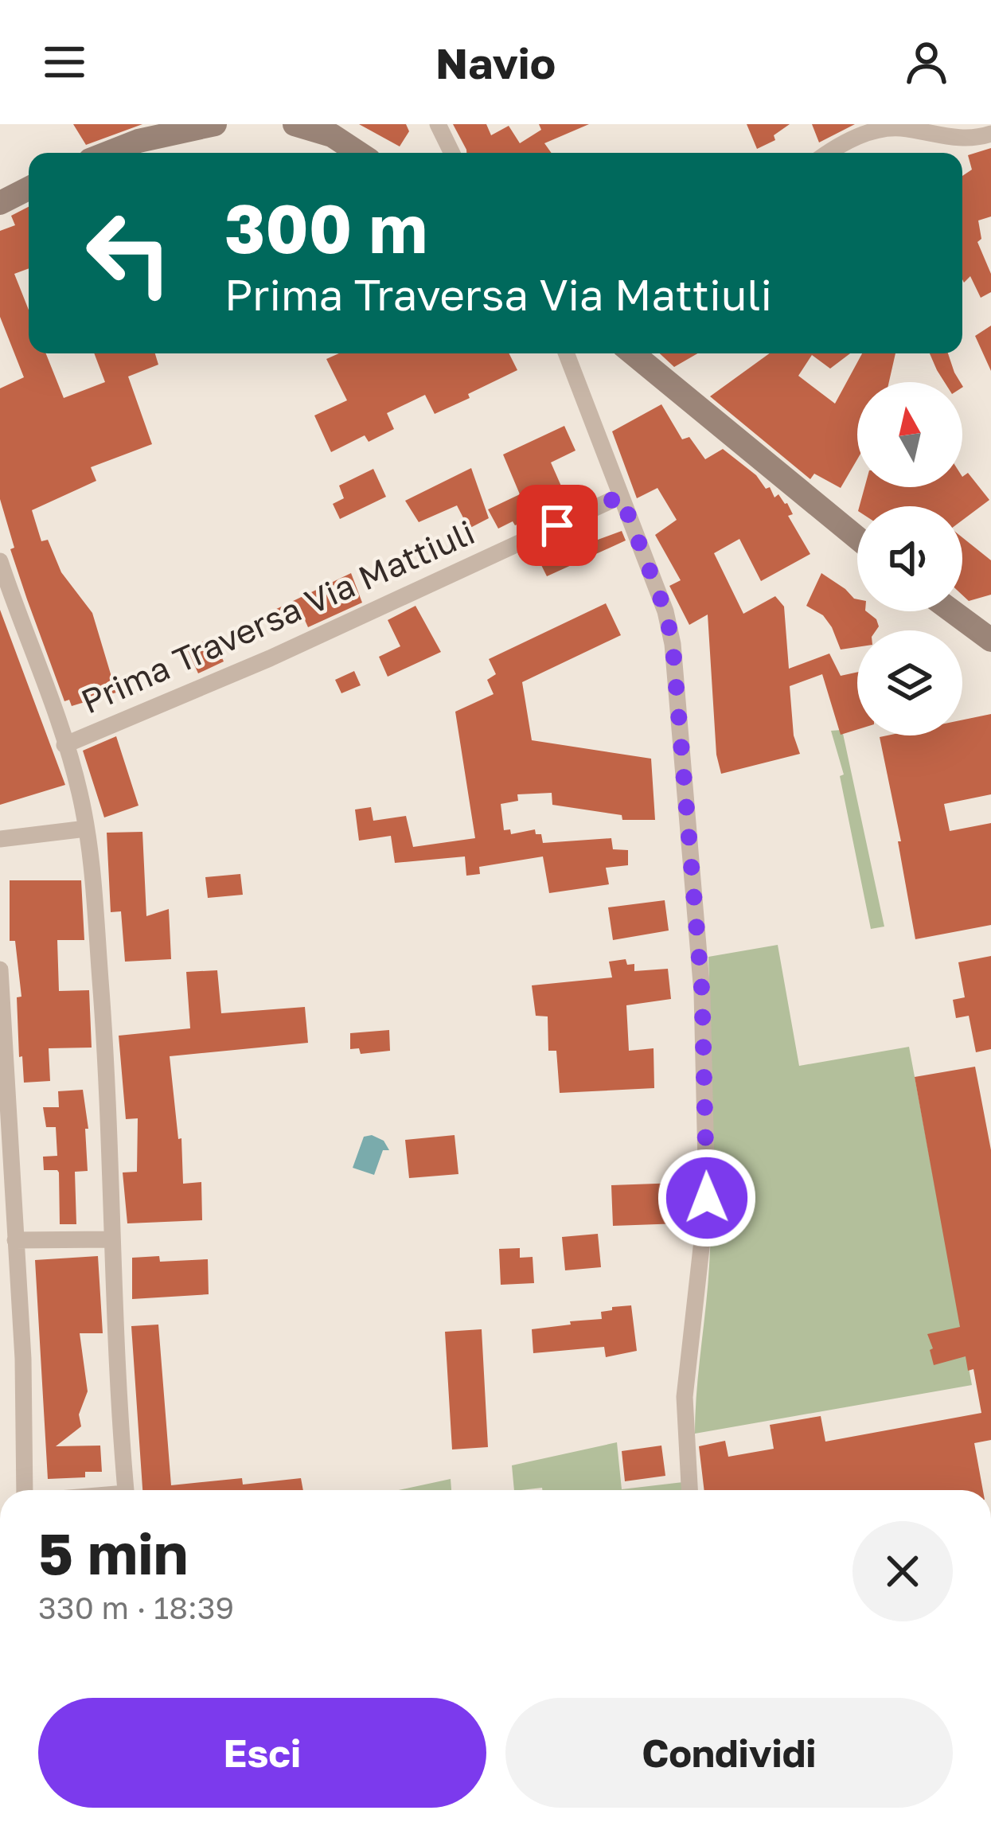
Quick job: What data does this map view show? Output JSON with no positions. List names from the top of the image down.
{
  "streets": {
    "street": ["Prima Traversa Via Mattiuli"]
  },
  "north": "top",
  "page": {
    "header": "Navio",
    "turn": ["300 m", "Prima Traversa Via Mattiuli"],
    "heading": ["5 min", "330 m · 18:39"],
    "buttons": ["Esci", "Condividi"]
  }
}
